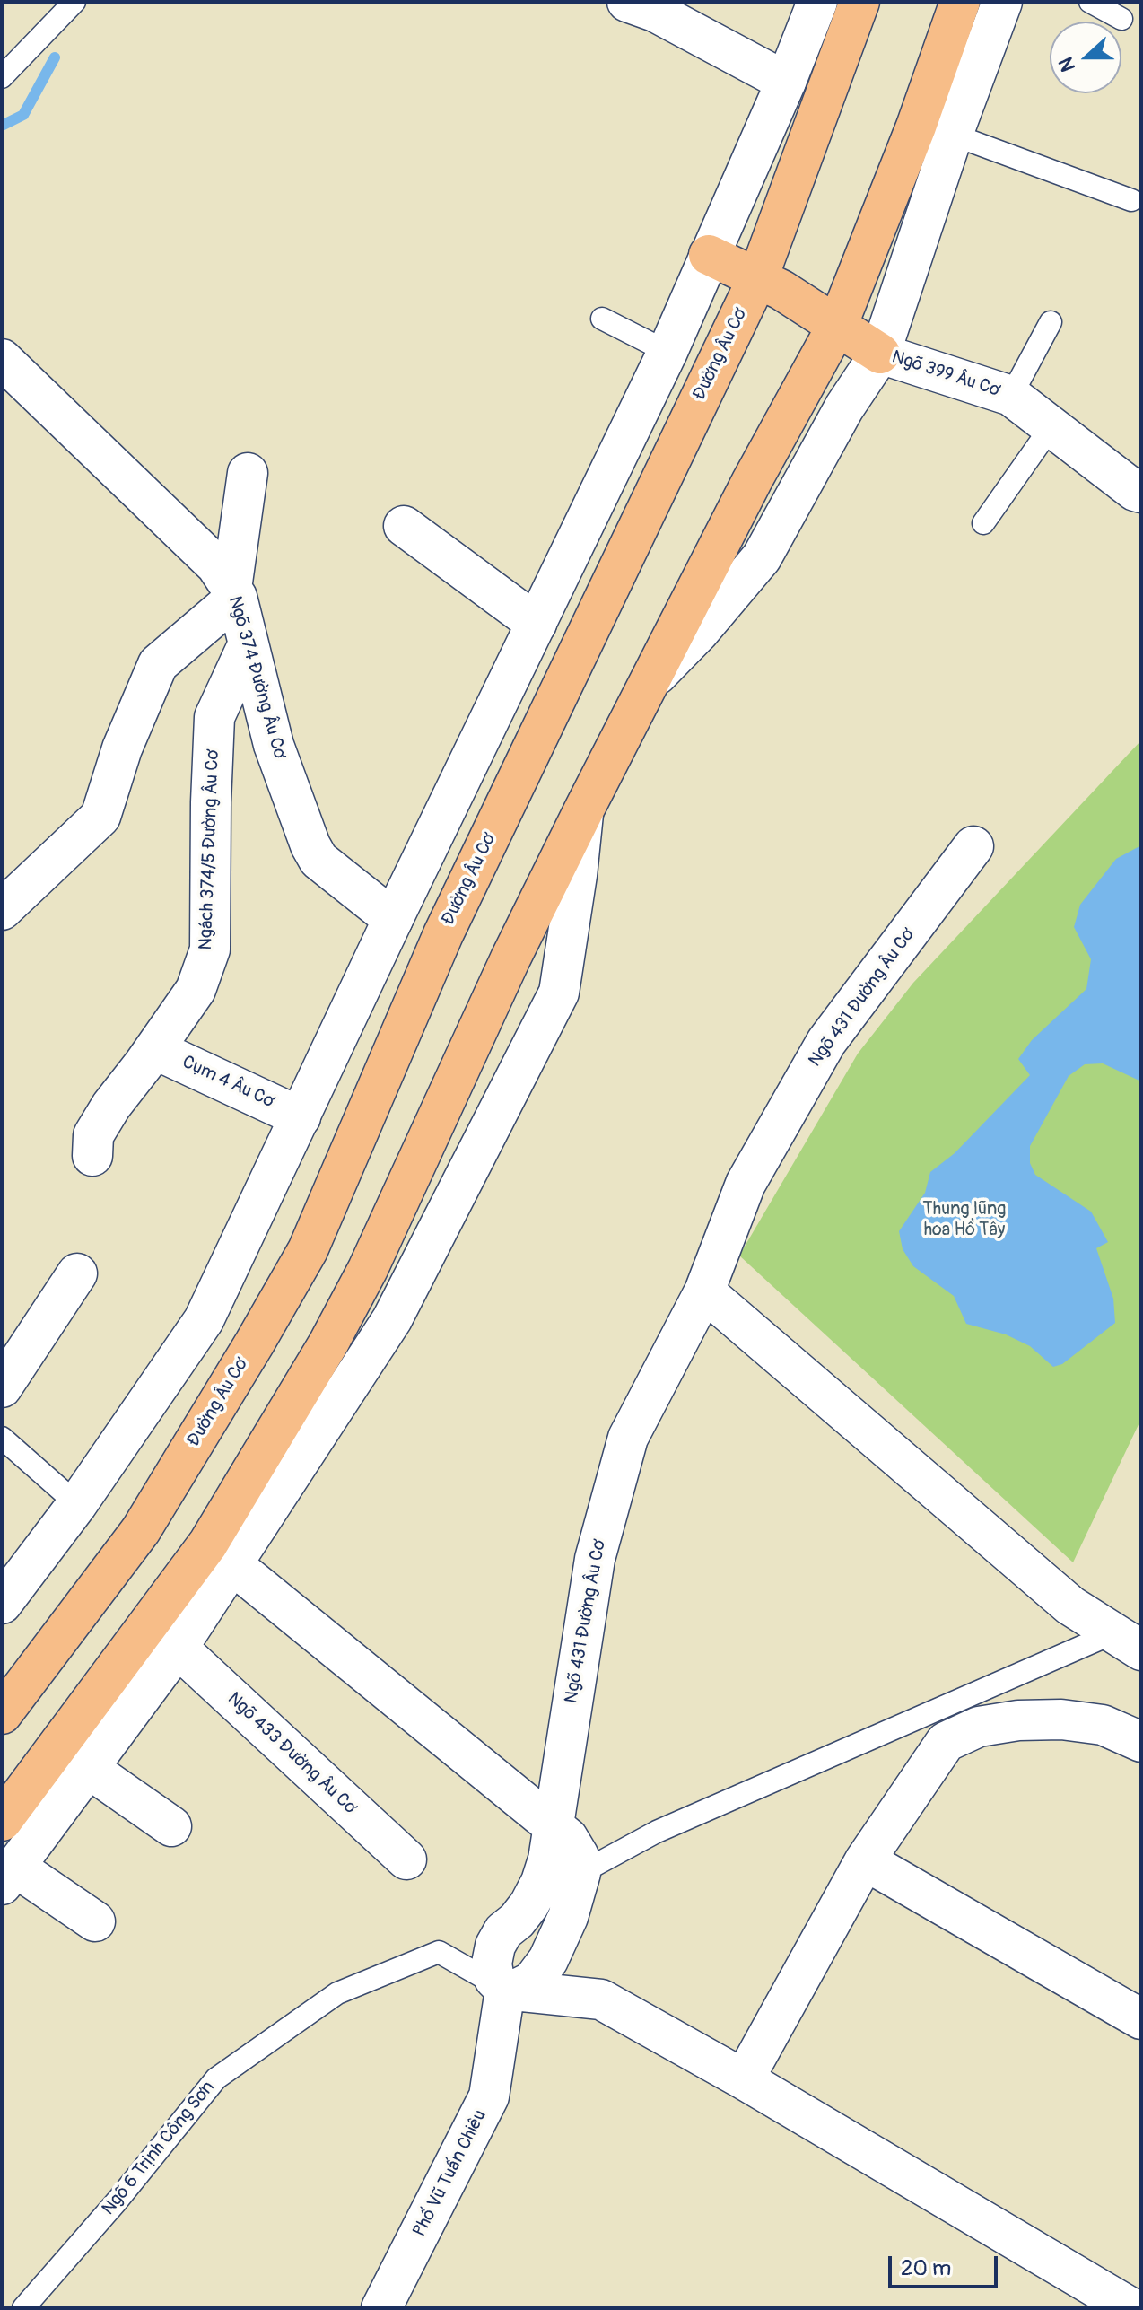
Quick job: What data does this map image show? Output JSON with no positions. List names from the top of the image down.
{
  "streets": {
    "main road": ["Đường Âu Cơ"],
    "street": [
      "Ngõ 399 Âu Cơ",
      "Ngõ 374 Đường Âu Cơ",
      "Ngách 374/5 Đường Âu Cơ",
      "Ngõ 431 Đường Âu Cơ",
      "Cụm 4 Âu Cơ",
      "Ngõ 433 Đường Âu Cơ",
      "Phố Vũ Tuấn Chiêu"
    ],
    "lane": ["Ngõ 6 Trịnh Công Sơn"]
  },
  "crossings": [
    ["Ngõ 374 Đường Âu Cơ", "Ngách 374/5 Đường Âu Cơ"],
    ["Ngách 374/5 Đường Âu Cơ", "Cụm 4 Âu Cơ"],
    ["Ngõ 431 Đường Âu Cơ", "Ngõ 6 Trịnh Công Sơn"],
    ["Ngõ 431 Đường Âu Cơ", "Phố Vũ Tuấn Chiêu"],
    ["Ngõ 6 Trịnh Công Sơn", "Phố Vũ Tuấn Chiêu"]
  ],
  "parks": ["Thung lũng hoa Hồ Tây"],
  "scale_bar": "20 m",
  "north": "left"
}
